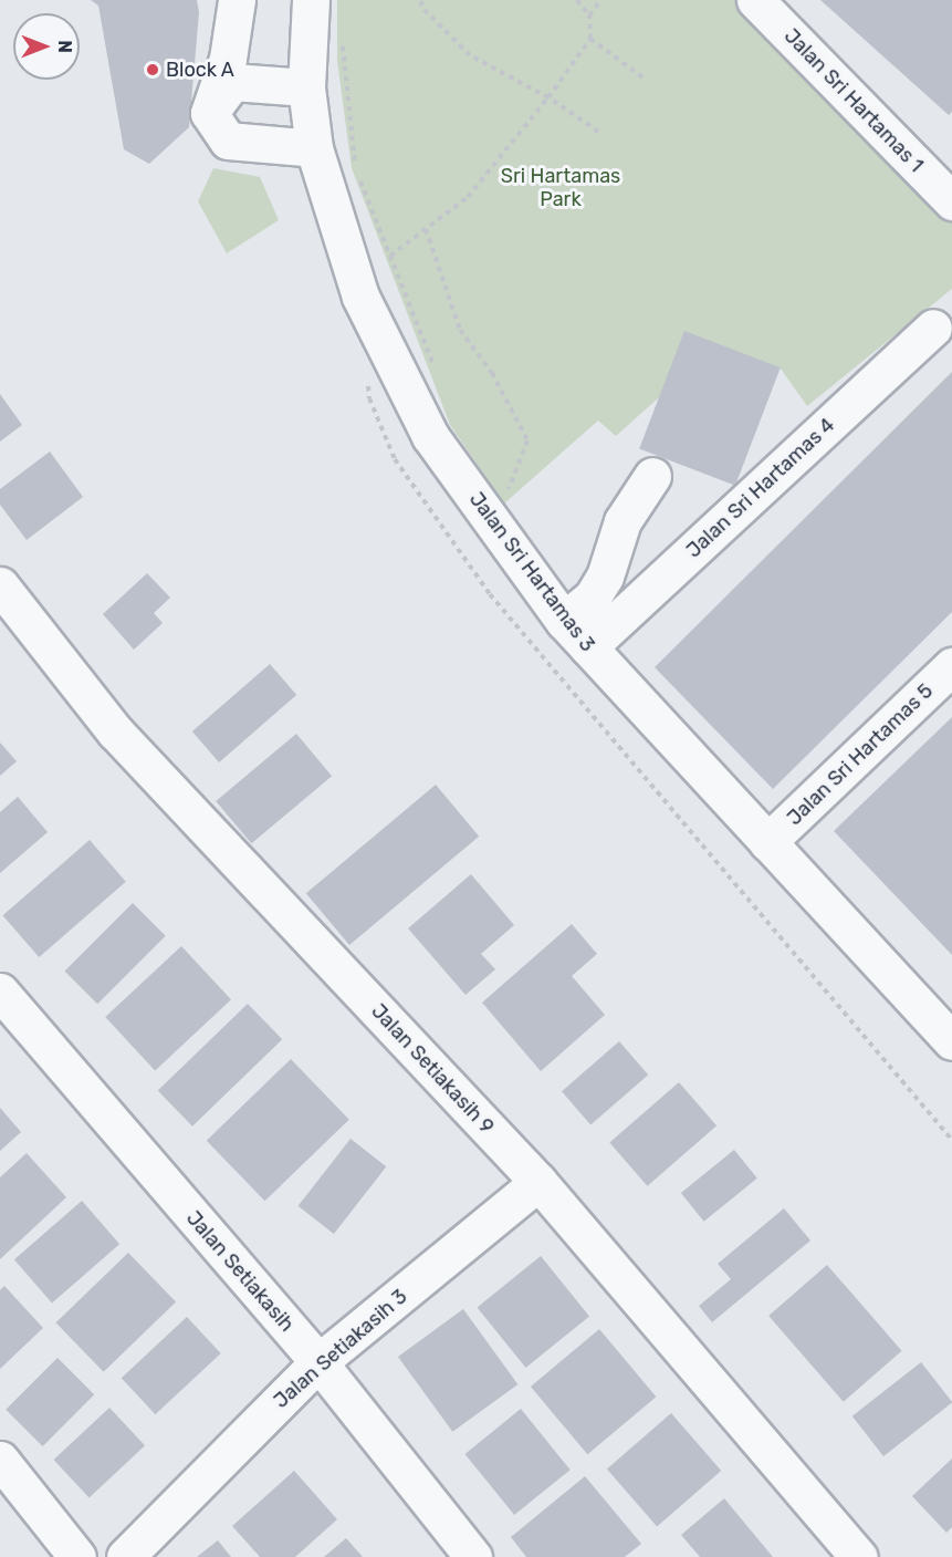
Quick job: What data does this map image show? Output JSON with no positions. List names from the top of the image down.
{
  "streets": {
    "street": [
      "Jalan Sri Hartamas 1",
      "Jalan Sri Hartamas 4",
      "Jalan Sri Hartamas 3",
      "Jalan Sri Hartamas 5",
      "Jalan Setiakasih 9",
      "Jalan Setiakasih",
      "Jalan Setiakasih 3"
    ]
  },
  "crossings": [
    ["Jalan Sri Hartamas 4", "Jalan Sri Hartamas 3"],
    ["Jalan Sri Hartamas 3", "Jalan Sri Hartamas 5"],
    ["Jalan Setiakasih 9", "Jalan Setiakasih 3"],
    ["Jalan Setiakasih", "Jalan Setiakasih 3"]
  ],
  "parks": ["Sri Hartamas Park"],
  "places": ["Block A"],
  "north": "right"
}
